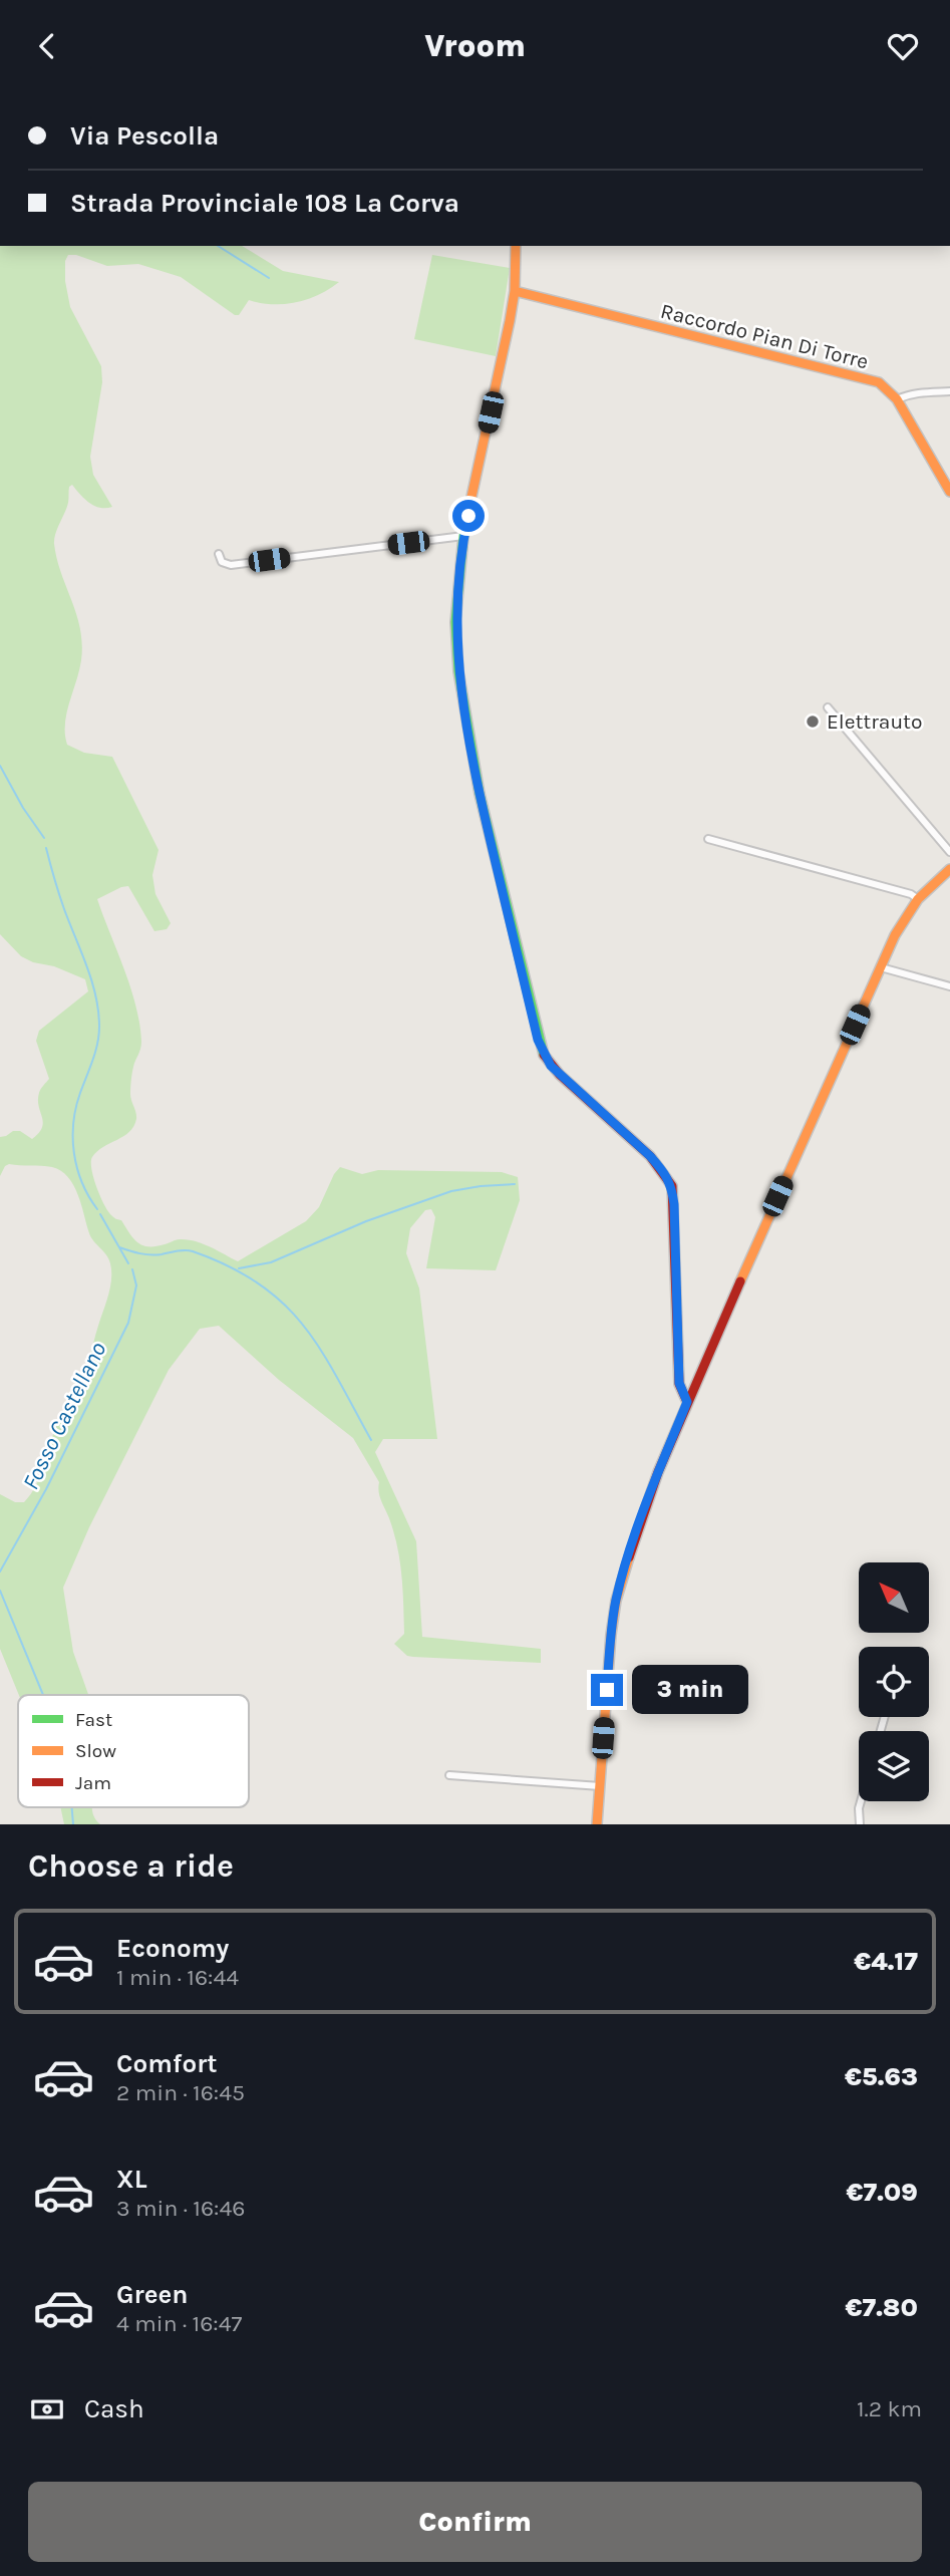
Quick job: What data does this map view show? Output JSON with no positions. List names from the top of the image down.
{
  "streets": {
    "street": ["Raccordo Pian Di Torre"]
  },
  "water": ["Fosso Castellano"],
  "places": ["Elettrauto"],
  "legend": ["Fast", "Slow", "Jam"],
  "north": "top left",
  "page": {
    "header": "Vroom",
    "banner": ["Via Pescolla", "Strada Provinciale 108 La Corva"],
    "bubble": "3 min",
    "heading": "Choose a ride",
    "list": [
      {
        "name": "Economy",
        "note": "1 min · 16:44",
        "value": "€4.17"
      },
      {
        "name": "Comfort",
        "note": "2 min · 16:45",
        "value": "€5.63"
      },
      {
        "name": "XL",
        "note": "3 min · 16:46",
        "value": "€7.09"
      },
      {
        "name": "Green",
        "note": "4 min · 16:47",
        "value": "€7.80"
      }
    ],
    "pay": ["Cash", "1.2 km"],
    "buttons": "Confirm"
  }
}
